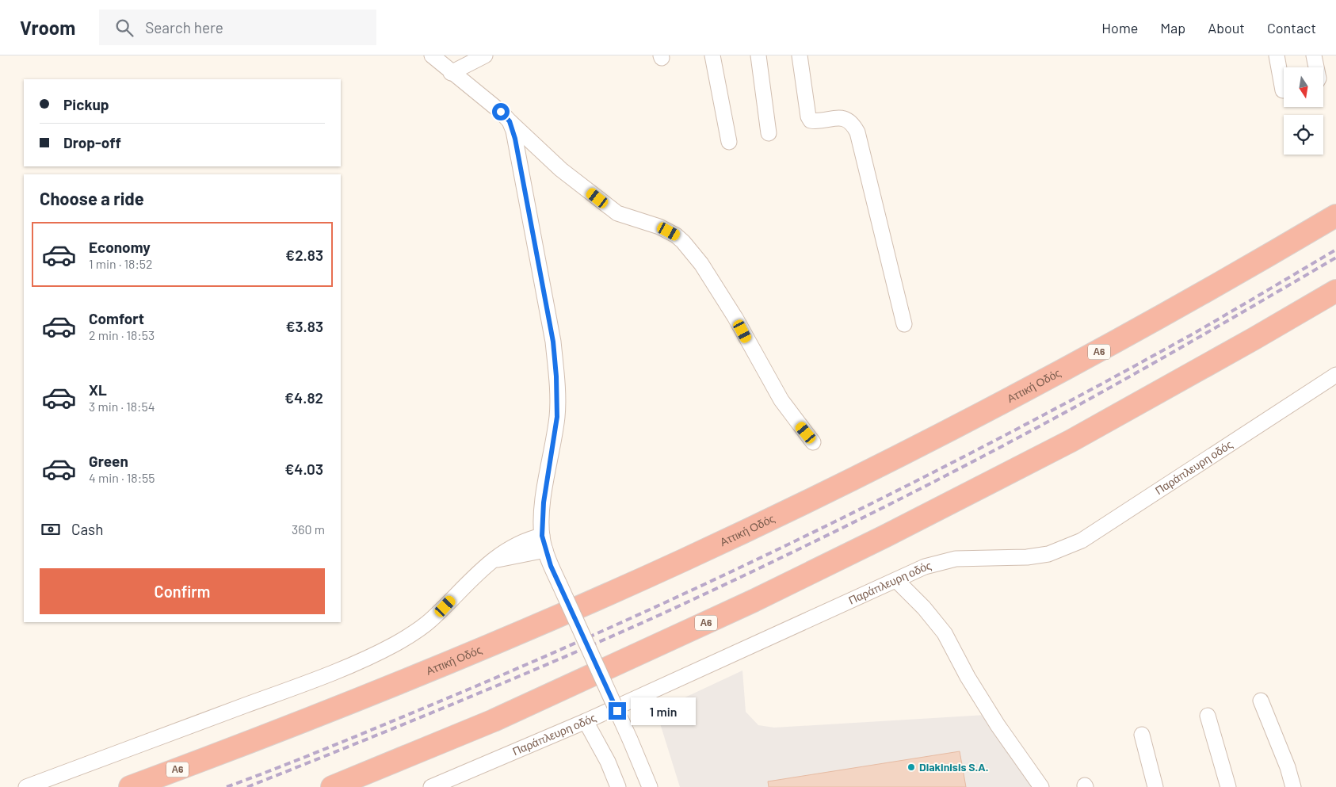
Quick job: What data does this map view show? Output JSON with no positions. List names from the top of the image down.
{
  "streets": {
    "highway": ["Α6", "Αττική Οδός"],
    "street": ["Παράπλευρη οδός"]
  },
  "places": ["Diakinisis S.A."],
  "north": "bottom",
  "page": {
    "header": "Vroom",
    "search": "Search here",
    "nav": [
      "Home",
      "Map",
      "About",
      "Contact"
    ],
    "banner": ["Pickup", "Drop-off"],
    "heading": "Choose a ride",
    "list": [
      {
        "name": "Economy",
        "note": "1 min · 18:52",
        "value": "€2.83"
      },
      {
        "name": "Comfort",
        "note": "2 min · 18:53",
        "value": "€3.83"
      },
      {
        "name": "XL",
        "note": "3 min · 18:54",
        "value": "€4.82"
      },
      {
        "name": "Green",
        "note": "4 min · 18:55",
        "value": "€4.03"
      }
    ],
    "pay": ["Cash", "360 m"],
    "buttons": "Confirm",
    "bubble": "1 min"
  }
}
